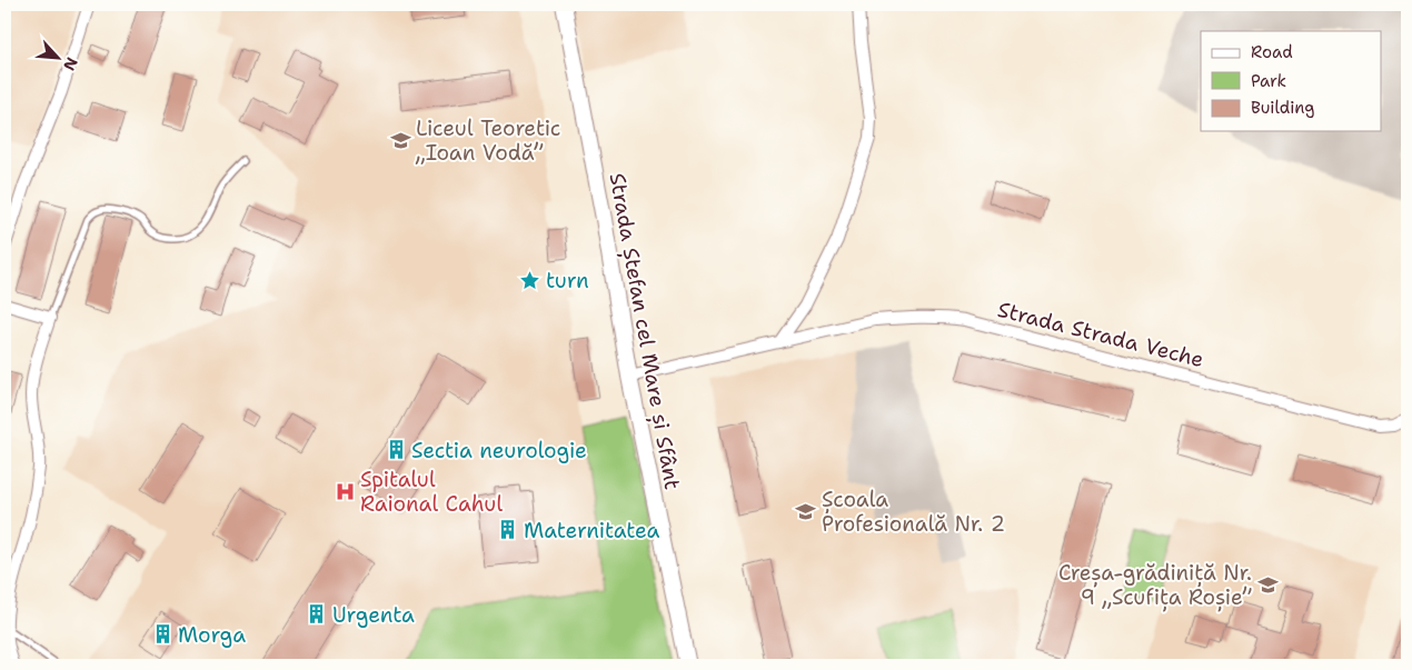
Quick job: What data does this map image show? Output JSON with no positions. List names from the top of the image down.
{
  "streets": {
    "main road": ["Strada Ștefan cel Mare și Sfânt"],
    "street": ["Strada Strada Veche"]
  },
  "crossings": [
    ["Strada Ștefan cel Mare și Sfânt", "Strada Strada Veche"]
  ],
  "places": {
    "school or university": ["Liceul Teoretic „Ioan Vodă”", "Școala Profesională Nr. 2", "Creșa-grădiniță Nr. 9 „Scufița Roșie”"],
    "place": ["turn"],
    "building": [
      "Sectia neurologie",
      "Maternitatea",
      "Urgenta",
      "Morga"
    ],
    "hospital": ["Spitalul Raional Cahul"]
  },
  "legend": ["Road", "Park", "Building"],
  "north": "bottom right"
}
